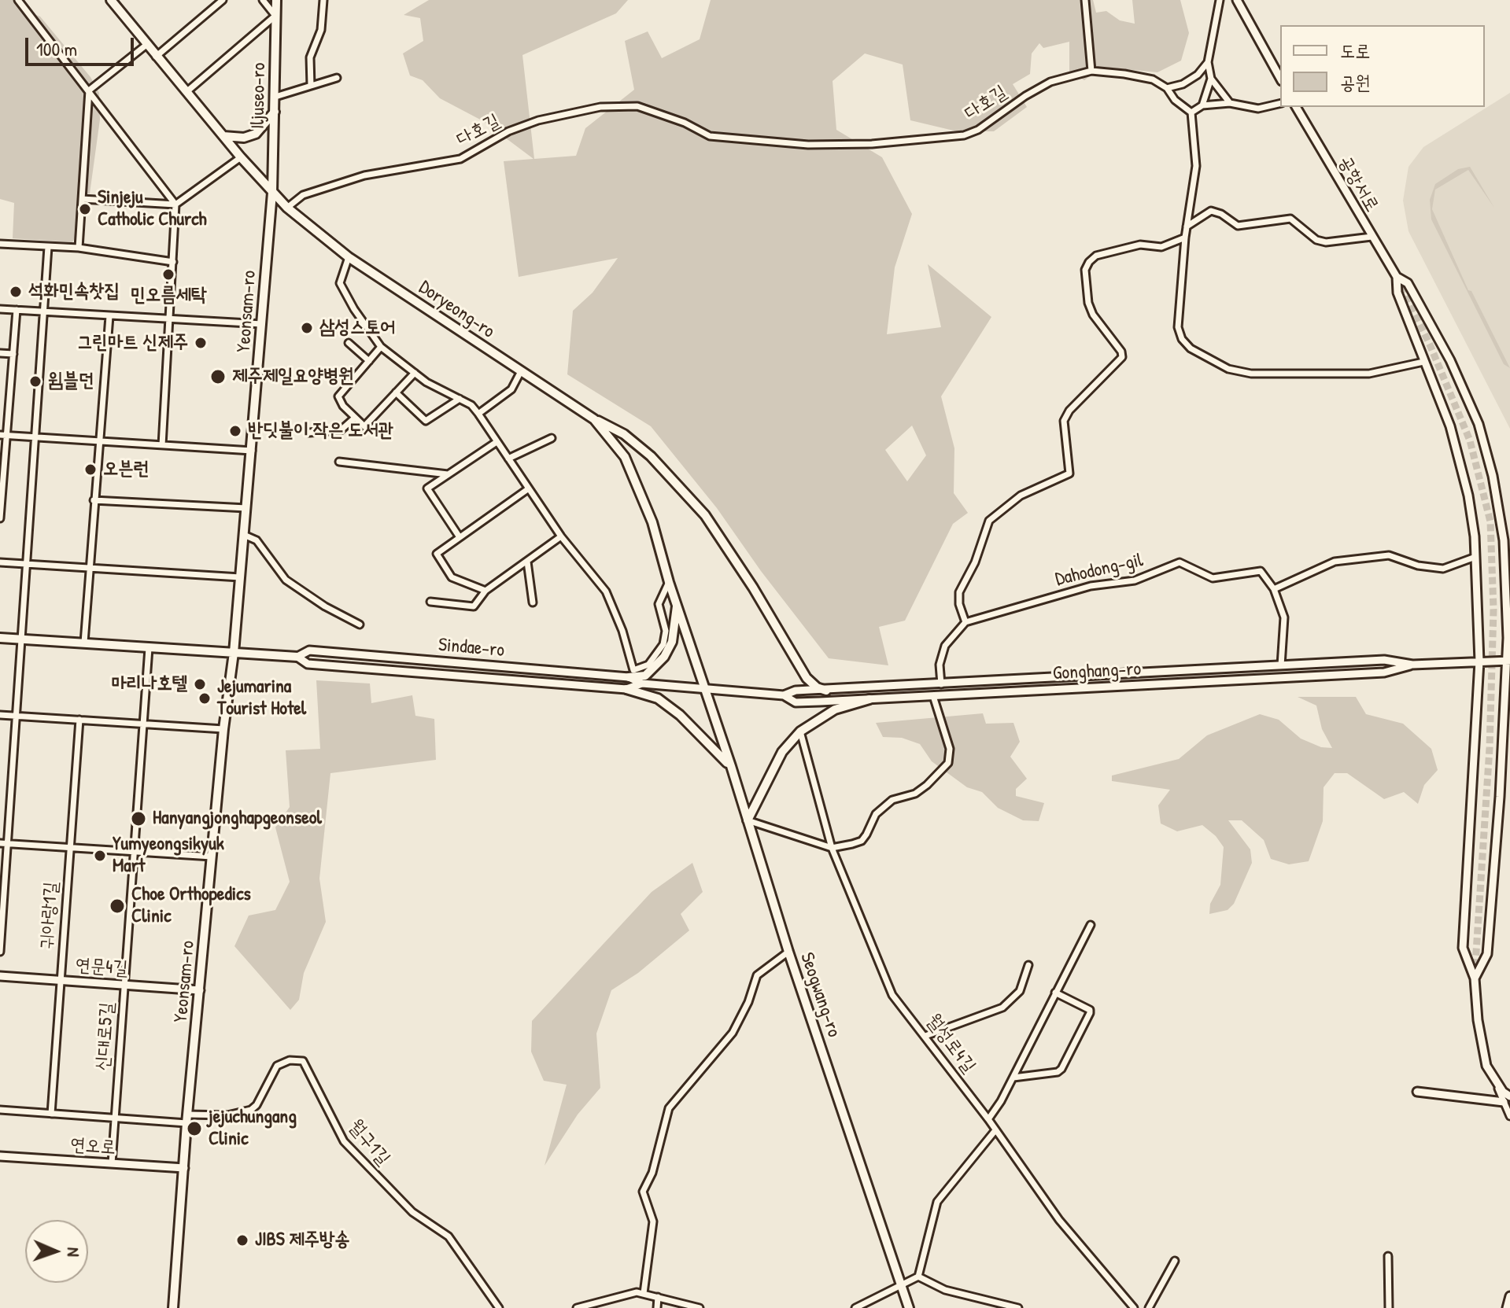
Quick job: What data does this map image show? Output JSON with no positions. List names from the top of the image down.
{
  "streets": {
    "main road": [
      "Iljuseo-ro",
      "Doryeong-ro",
      "Yeonsam-ro",
      "Sindae-ro",
      "Seogwang-ro"
    ],
    "street": [
      "다호길",
      "공항서로",
      "Dahodong-gil",
      "Gonghang-ro",
      "귀아랑1길",
      "연문4길",
      "신대로5길",
      "월성로4길",
      "월구1길",
      "연오로"
    ]
  },
  "crossings": [
    ["Iljuseo-ro", "Doryeong-ro"],
    ["Iljuseo-ro", "Yeonsam-ro"],
    ["다호길", "Doryeong-ro"],
    ["Doryeong-ro", "Yeonsam-ro"],
    ["Doryeong-ro", "Sindae-ro"],
    ["Doryeong-ro", "Gonghang-ro"],
    ["Doryeong-ro", "Seogwang-ro"],
    ["Yeonsam-ro", "Sindae-ro"],
    ["Yeonsam-ro", "연문4길"],
    ["Yeonsam-ro", "월구1길"],
    ["Yeonsam-ro", "연오로"],
    ["Sindae-ro", "Gonghang-ro"],
    ["Sindae-ro", "Seogwang-ro"],
    ["Sindae-ro", "신대로5길"],
    ["Gonghang-ro", "Seogwang-ro"],
    ["귀아랑1길", "연문4길"],
    ["연문4길", "신대로5길"],
    ["신대로5길", "연오로"]
  ],
  "places": [
    "Sinjeju Catholic Church",
    "민오름세탁",
    "석화민속찻집",
    "삼성스토어",
    "그린마트 신제주",
    "제주제일요양병원",
    "윔블던",
    "반딧불이 작은 도서관",
    "오븐런",
    "마리나호텔",
    "Jejumarina Tourist Hotel",
    "Hanyangjonghapgeonseol",
    "Yumyeongsikyuk Mart",
    "Choe Orthopedics Clinic",
    "jejuchungang Clinic",
    "JIBS 제주방송"
  ],
  "legend": ["도로", "공원"],
  "scale_bar": "100 m",
  "north": "right"
}
